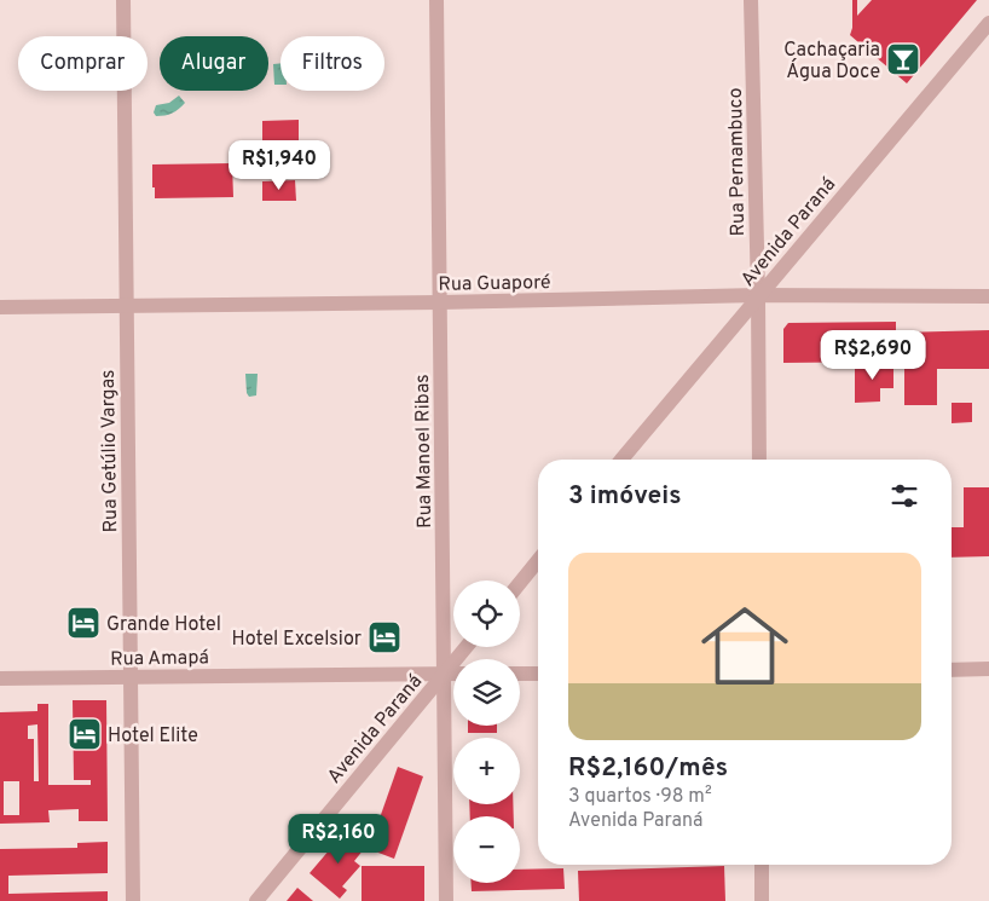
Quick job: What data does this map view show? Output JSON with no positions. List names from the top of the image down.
{
  "streets": {
    "street": [
      "Rua Pernambuco",
      "Avenida Paraná",
      "Rua Guaporé",
      "Rua Getúlio Vargas",
      "Rua Manoel Ribas",
      "Rua Amapá"
    ]
  },
  "crossings": [
    ["Rua Pernambuco", "Avenida Paraná"],
    ["Rua Pernambuco", "Rua Guaporé"],
    ["Avenida Paraná", "Rua Guaporé"],
    ["Avenida Paraná", "Rua Manoel Ribas"],
    ["Avenida Paraná", "Rua Amapá"],
    ["Rua Guaporé", "Rua Getúlio Vargas"],
    ["Rua Guaporé", "Rua Manoel Ribas"],
    ["Rua Getúlio Vargas", "Rua Amapá"],
    ["Rua Manoel Ribas", "Rua Amapá"]
  ],
  "places": {
    "bar": ["Cachaçaria Água Doce"],
    "hotel": ["Grande Hotel", "Hotel Excelsior", "Hotel Elite"]
  },
  "page": {
    "chip": ["Comprar", "Alugar", "Filtros"],
    "price": ["R$1,940", "R$2,690", "R$2,160"],
    "heading": "3 imóveis",
    "list": [
      {
        "name": "R$2,160/mês",
        "note": "3 quartos · 98 m² · Avenida Paraná"
      }
    ],
    "map_buttons": ["+", "−"]
  }
}
